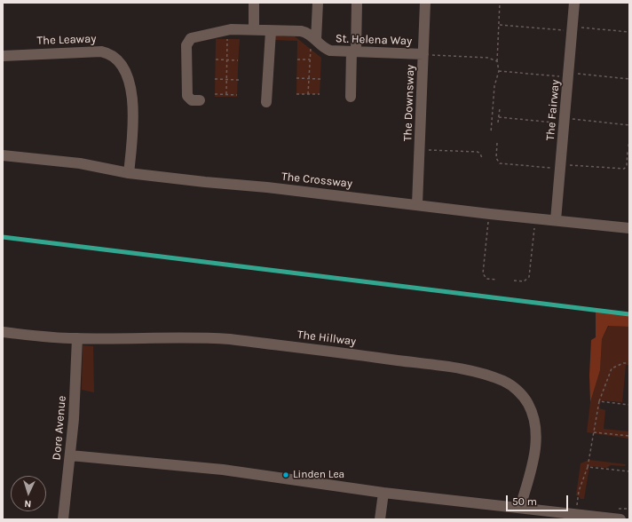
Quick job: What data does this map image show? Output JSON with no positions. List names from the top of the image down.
{
  "streets": {
    "street": [
      "The Leaway",
      "St. Helena Way",
      "The Downsway",
      "The Fairway",
      "The Crossway",
      "The Hillway",
      "Dore Avenue"
    ]
  },
  "crossings": [
    ["The Leaway", "The Crossway"],
    ["St. Helena Way", "The Downsway"],
    ["The Downsway", "The Crossway"],
    ["The Fairway", "The Crossway"],
    ["The Hillway", "Dore Avenue"]
  ],
  "places": ["Linden Lea"],
  "scale_bar": "50 m",
  "north": "bottom"
}
